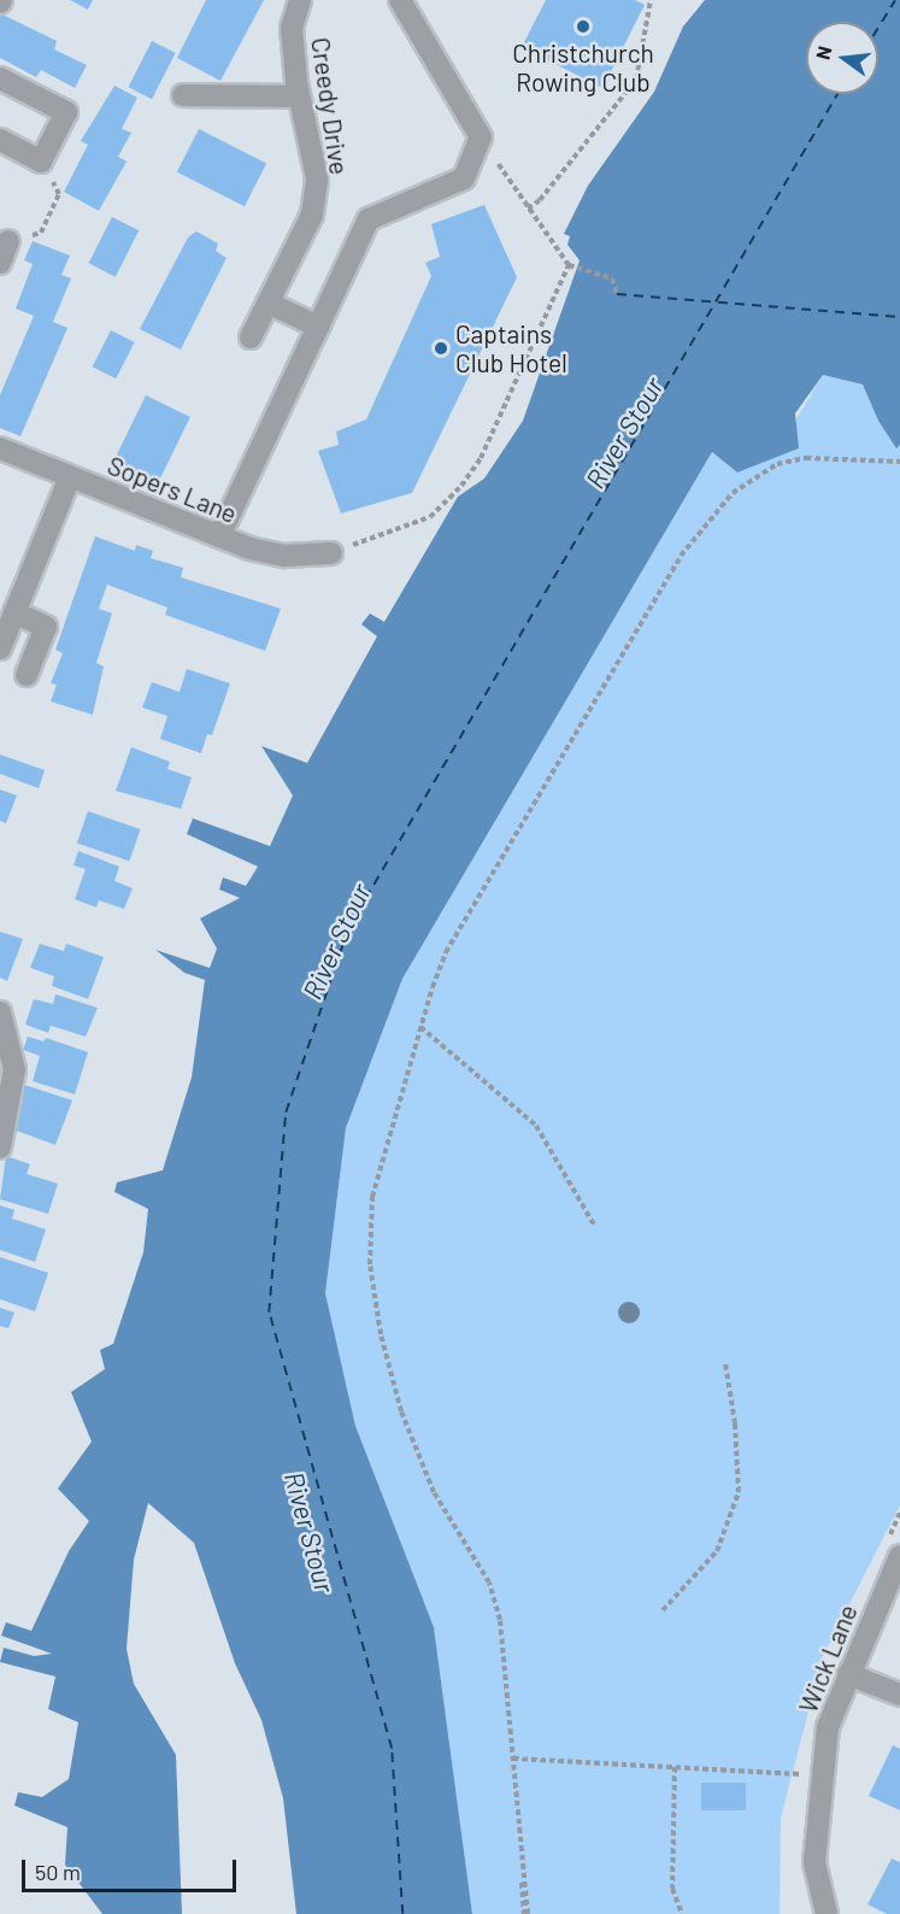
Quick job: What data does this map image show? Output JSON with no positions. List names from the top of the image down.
{
  "streets": {
    "street": ["Creedy Drive", "Sopers Lane", "Wick Lane"]
  },
  "water": ["River Stour"],
  "places": ["Christchurch Rowing Club", "Captains Club Hotel"],
  "scale_bar": "50 m",
  "north": "left"
}
